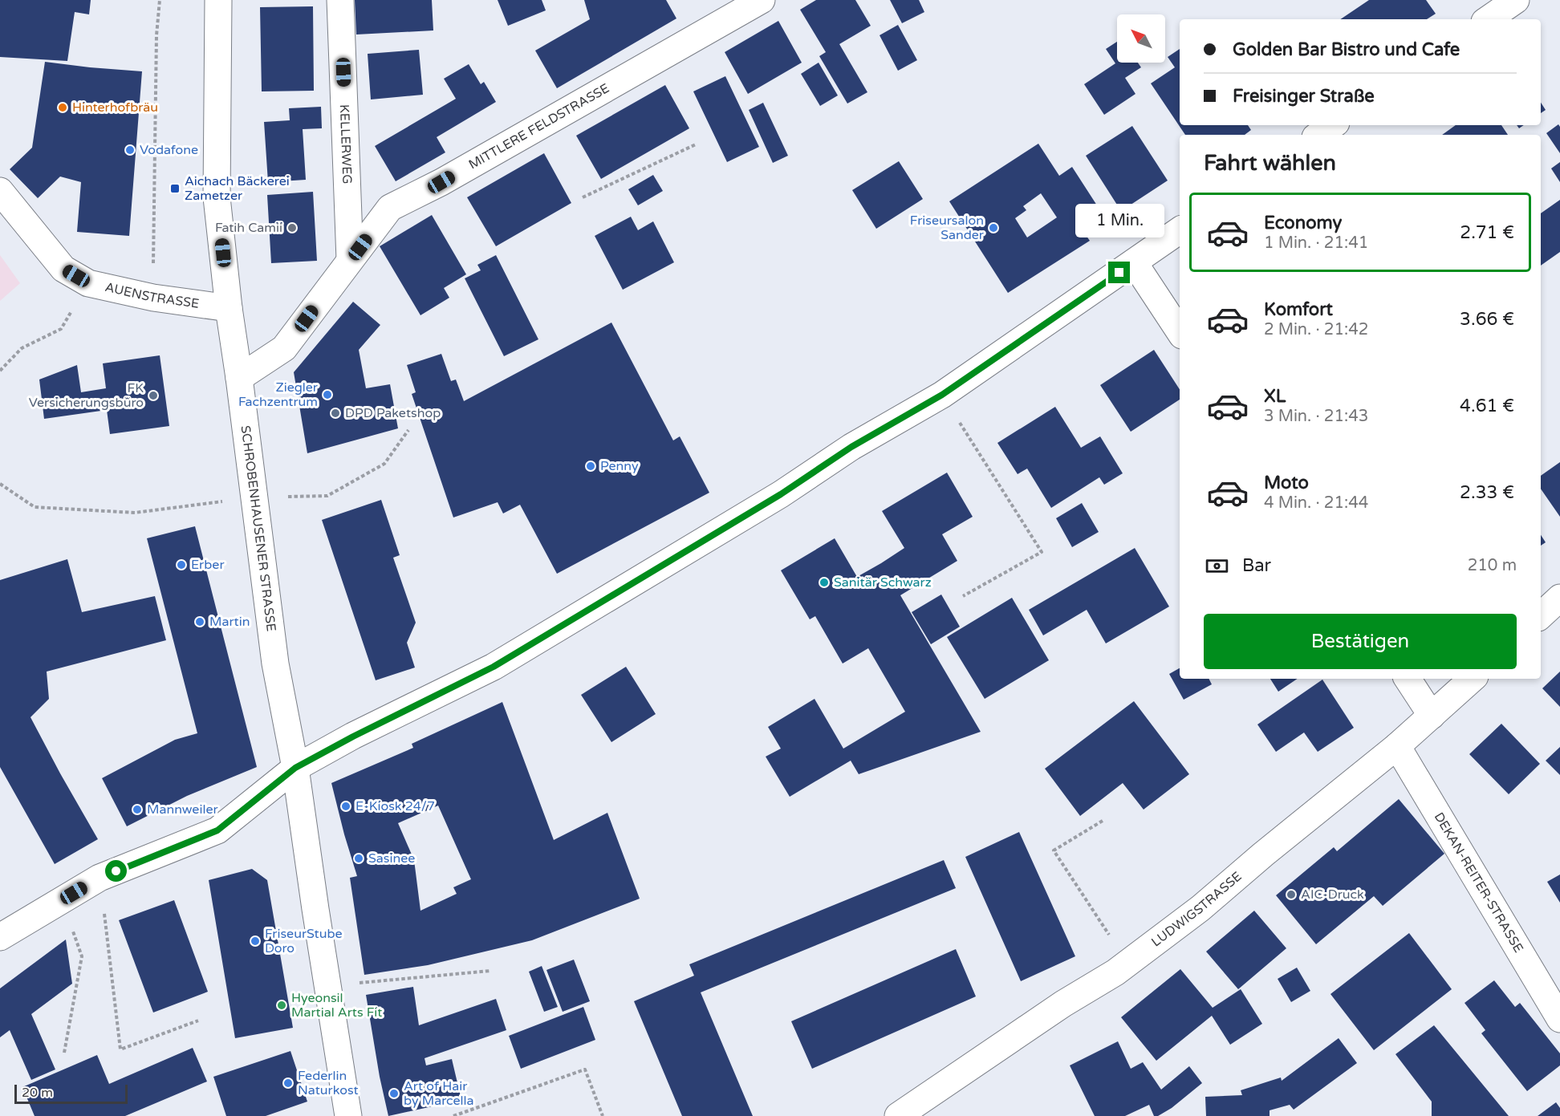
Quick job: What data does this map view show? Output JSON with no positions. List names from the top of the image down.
{
  "streets": {
    "main road": [
      "MITTLERE FELDSTRASSE",
      "KELLERWEG",
      "AUENSTRASSE",
      "SCHROBENHAUSENER STRASSE",
      "DEKAN-REITER-STRASSE",
      "LUDWIGSTRASSE"
    ]
  },
  "crossings": [
    ["MITTLERE FELDSTRASSE", "KELLERWEG"],
    ["MITTLERE FELDSTRASSE", "SCHROBENHAUSENER STRASSE"],
    ["AUENSTRASSE", "SCHROBENHAUSENER STRASSE"],
    ["DEKAN-REITER-STRASSE", "LUDWIGSTRASSE"]
  ],
  "places": {
    "other": [
      "Hinterhofbräu",
      "Vodafone",
      "Fatih Camii",
      "Friseursalon Sander",
      "Ziegler Fachzentrum",
      "FK Versicherungsbüro",
      "DPD Paketshop",
      "Penny",
      "Erber",
      "Sanitär Schwarz",
      "Martin",
      "E-Kiosk 24/7",
      "Mannweiler",
      "Sasinee",
      "AIC-Druck",
      "FriseurStube Doro",
      "Hyeonsil Martial Arts Fit",
      "Federlin Naturkost",
      "Art of Hair by Marcella"
    ],
    "transit": ["Aichach Bäckerei Zametzer"]
  },
  "scale_bar": "20 m",
  "north": "top left",
  "page": {
    "banner": ["Golden Bar Bistro und Cafe", "Freisinger Straße"],
    "heading": "Fahrt wählen",
    "list": [
      {
        "name": "Economy",
        "note": "1 Min. · 21:41",
        "value": "2.71 €"
      },
      {
        "name": "Komfort",
        "note": "2 Min. · 21:42",
        "value": "3.66 €"
      },
      {
        "name": "XL",
        "note": "3 Min. · 21:43",
        "value": "4.61 €"
      },
      {
        "name": "Moto",
        "note": "4 Min. · 21:44",
        "value": "2.33 €"
      }
    ],
    "bubble": "1 Min.",
    "pay": ["Bar", "210 m"],
    "buttons": "Bestätigen",
    "scale": "20 m"
  }
}
